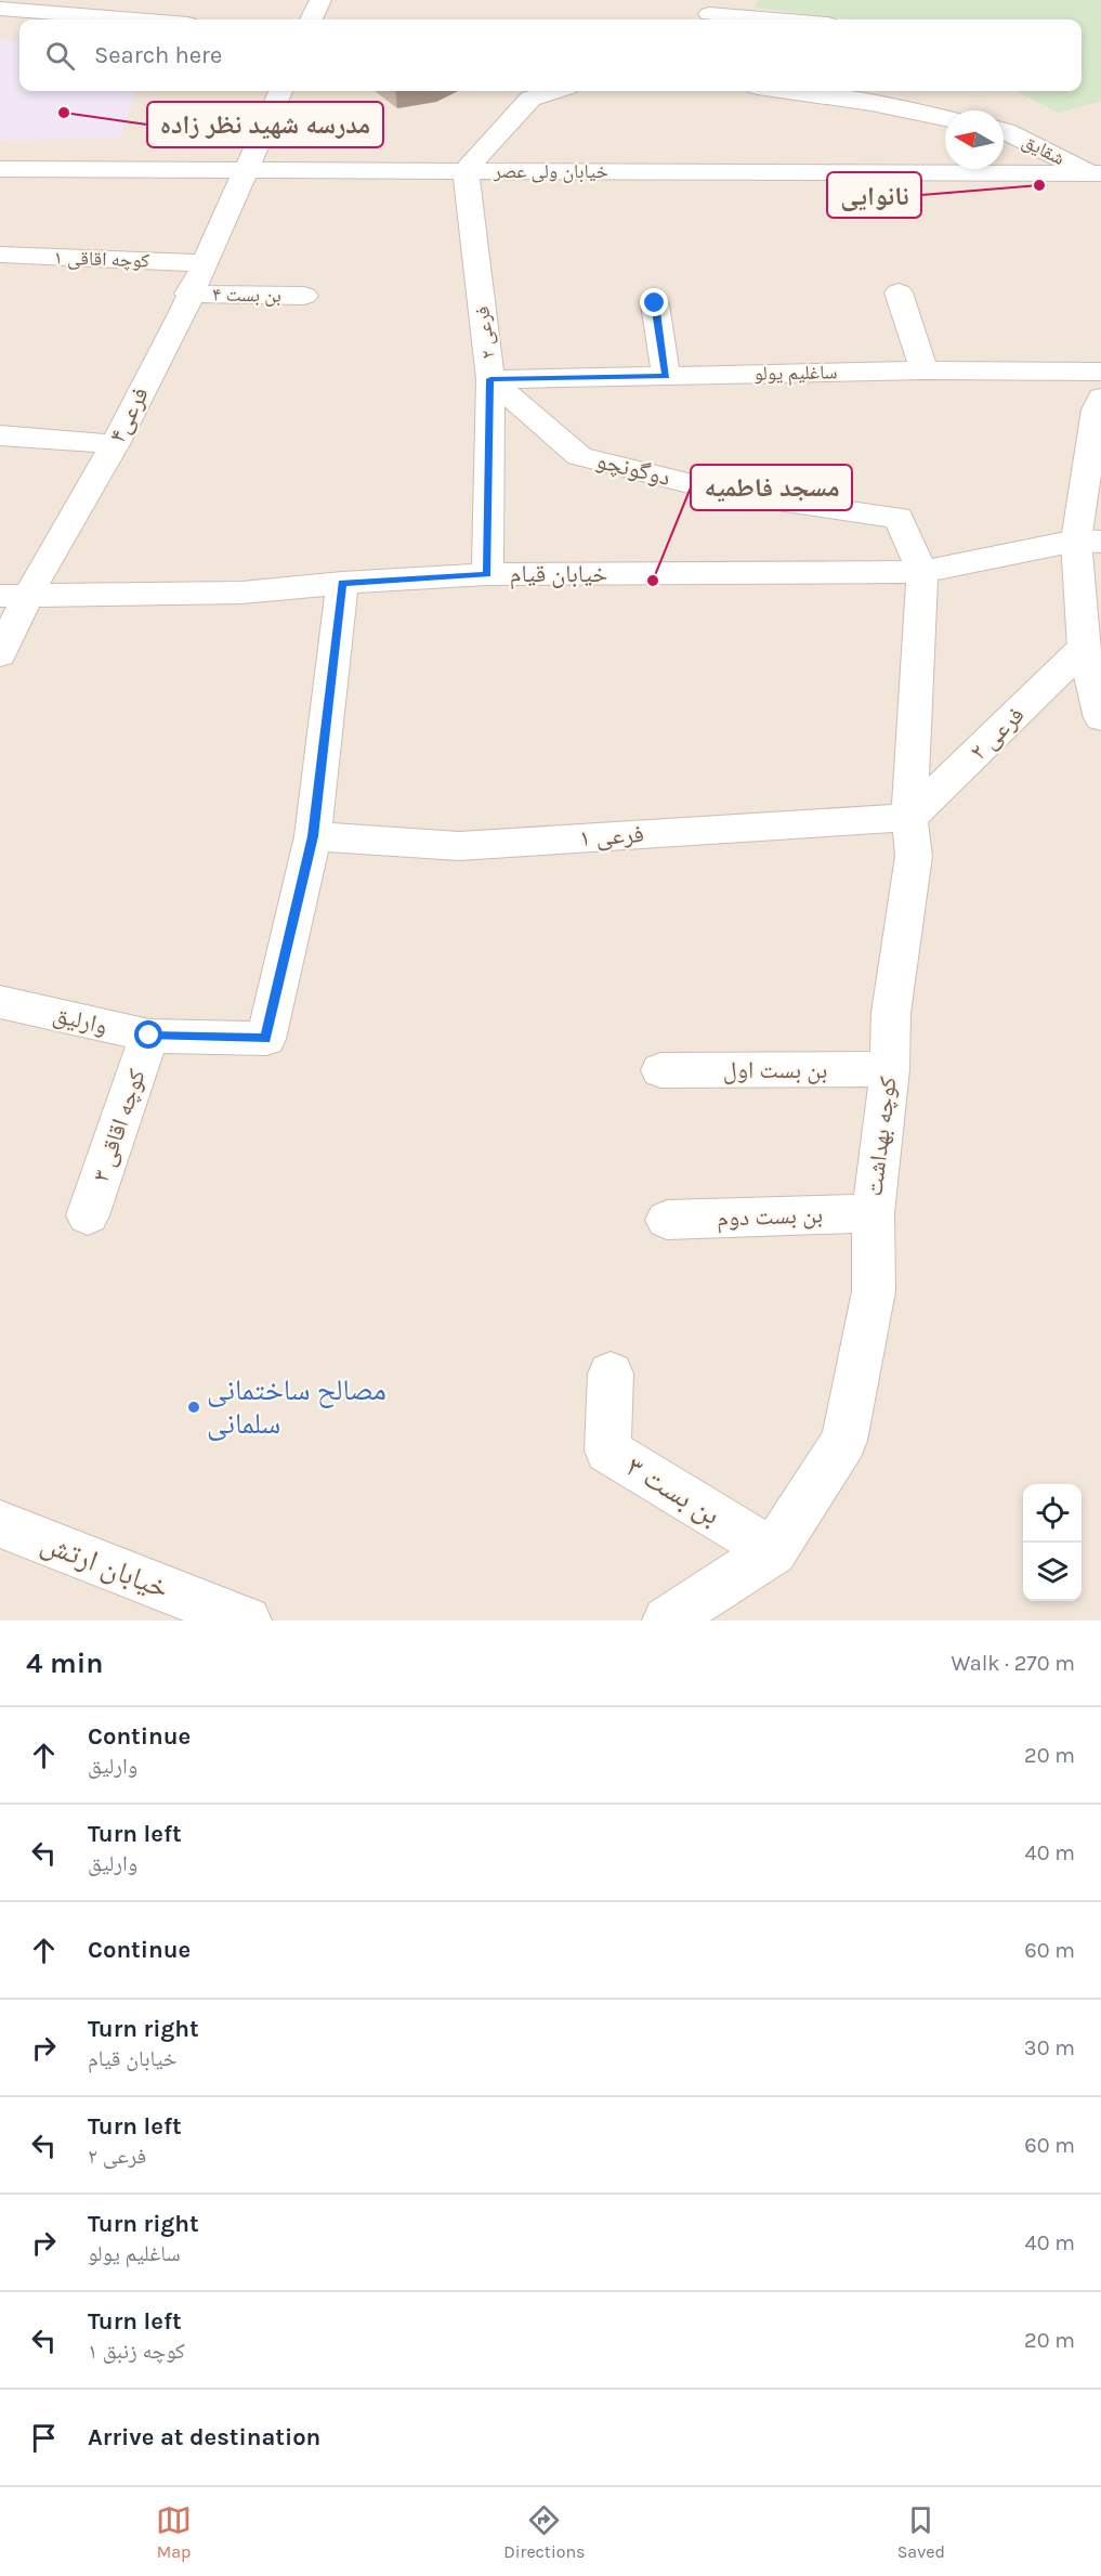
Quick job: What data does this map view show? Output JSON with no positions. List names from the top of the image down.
{
  "streets": {
    "street": [
      "شقایق",
      "خیابان ولی عصر",
      "کوچه اقاقی ۱",
      "بن بست ۴",
      "فرعی ۲",
      "ساغلیم یولو",
      "فرعی۴",
      "دوگونچو",
      "خیابان قیام",
      "فرعی ۱",
      "وارلیق",
      "بن بست اول",
      "کوچه اقاقی ۳",
      "کوچه بهداشت",
      "بن بست دوم",
      "بن بست ۳",
      "خیابان ارتش"
    ]
  },
  "crossings": [
    ["شقایق", "خیابان ولی عصر"],
    ["خیابان ولی عصر", "فرعی ۲"],
    ["خیابان ولی عصر", "فرعی۴"],
    ["کوچه اقاقی ۱", "فرعی۴"],
    ["بن بست ۴", "فرعی۴"],
    ["فرعی ۲", "ساغلیم یولو"],
    ["فرعی ۲", "دوگونچو"],
    ["فرعی ۲", "خیابان قیام"],
    ["فرعی ۲", "فرعی ۱"],
    ["فرعی ۲", "کوچه بهداشت"],
    ["ساغلیم یولو", "دوگونچو"],
    ["فرعی۴", "خیابان قیام"],
    ["دوگونچو", "خیابان قیام"],
    ["دوگونچو", "کوچه بهداشت"],
    ["خیابان قیام", "کوچه بهداشت"],
    ["فرعی ۱", "وارلیق"],
    ["فرعی ۱", "کوچه بهداشت"],
    ["وارلیق", "کوچه اقاقی ۳"],
    ["بن بست اول", "کوچه بهداشت"],
    ["کوچه بهداشت", "بن بست دوم"],
    ["کوچه بهداشت", "بن بست ۳"]
  ],
  "places": [
    "مدرسه شهید نظر زاده",
    "نانوایی",
    "مسجد فاطمیه",
    "مصالح ساختمانی سلمانی"
  ],
  "north": "left",
  "page": {
    "search": "Search here",
    "heading": ["4 min", "Walk · 270 m"],
    "list": [
      ["Continue", "وارلیق", "20 m"],
      ["Turn left", "وارلیق", "40 m"],
      ["Continue", "60 m"],
      ["Turn right", "خیابان قیام", "30 m"],
      ["Turn left", "فرعی ۲", "60 m"],
      ["Turn right", "ساغلیم یولو", "40 m"],
      ["Turn left", "کوچه زنبق ۱", "20 m"],
      "Arrive at destination"
    ],
    "nav": ["Map", "Directions", "Saved"]
  }
}
